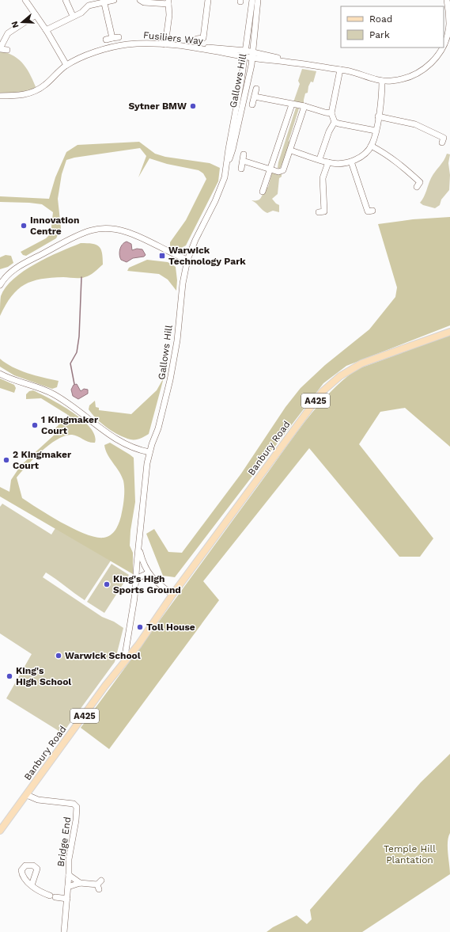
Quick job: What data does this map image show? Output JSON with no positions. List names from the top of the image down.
{
  "streets": {
    "main road": ["A425", "Banbury Road"],
    "street": ["Fusiliers Way", "Gallows Hill", "Bridge End"]
  },
  "crossings": [
    ["Fusiliers Way", "Gallows Hill"],
    ["Gallows Hill", "Banbury Road"],
    ["Banbury Road", "Bridge End"]
  ],
  "parks": ["Temple Hill Plantation"],
  "places": {
    "other": [
      "Sytner BMW",
      "Innovation Centre",
      "1 Kingmaker Court",
      "2 Kingmaker Court",
      "King's High Sports Ground",
      "Toll House",
      "Warwick School",
      "King's High School"
    ],
    "transit": ["Warwick Technology Park"]
  },
  "legend": ["Road", "Park"],
  "north": "left"
}
